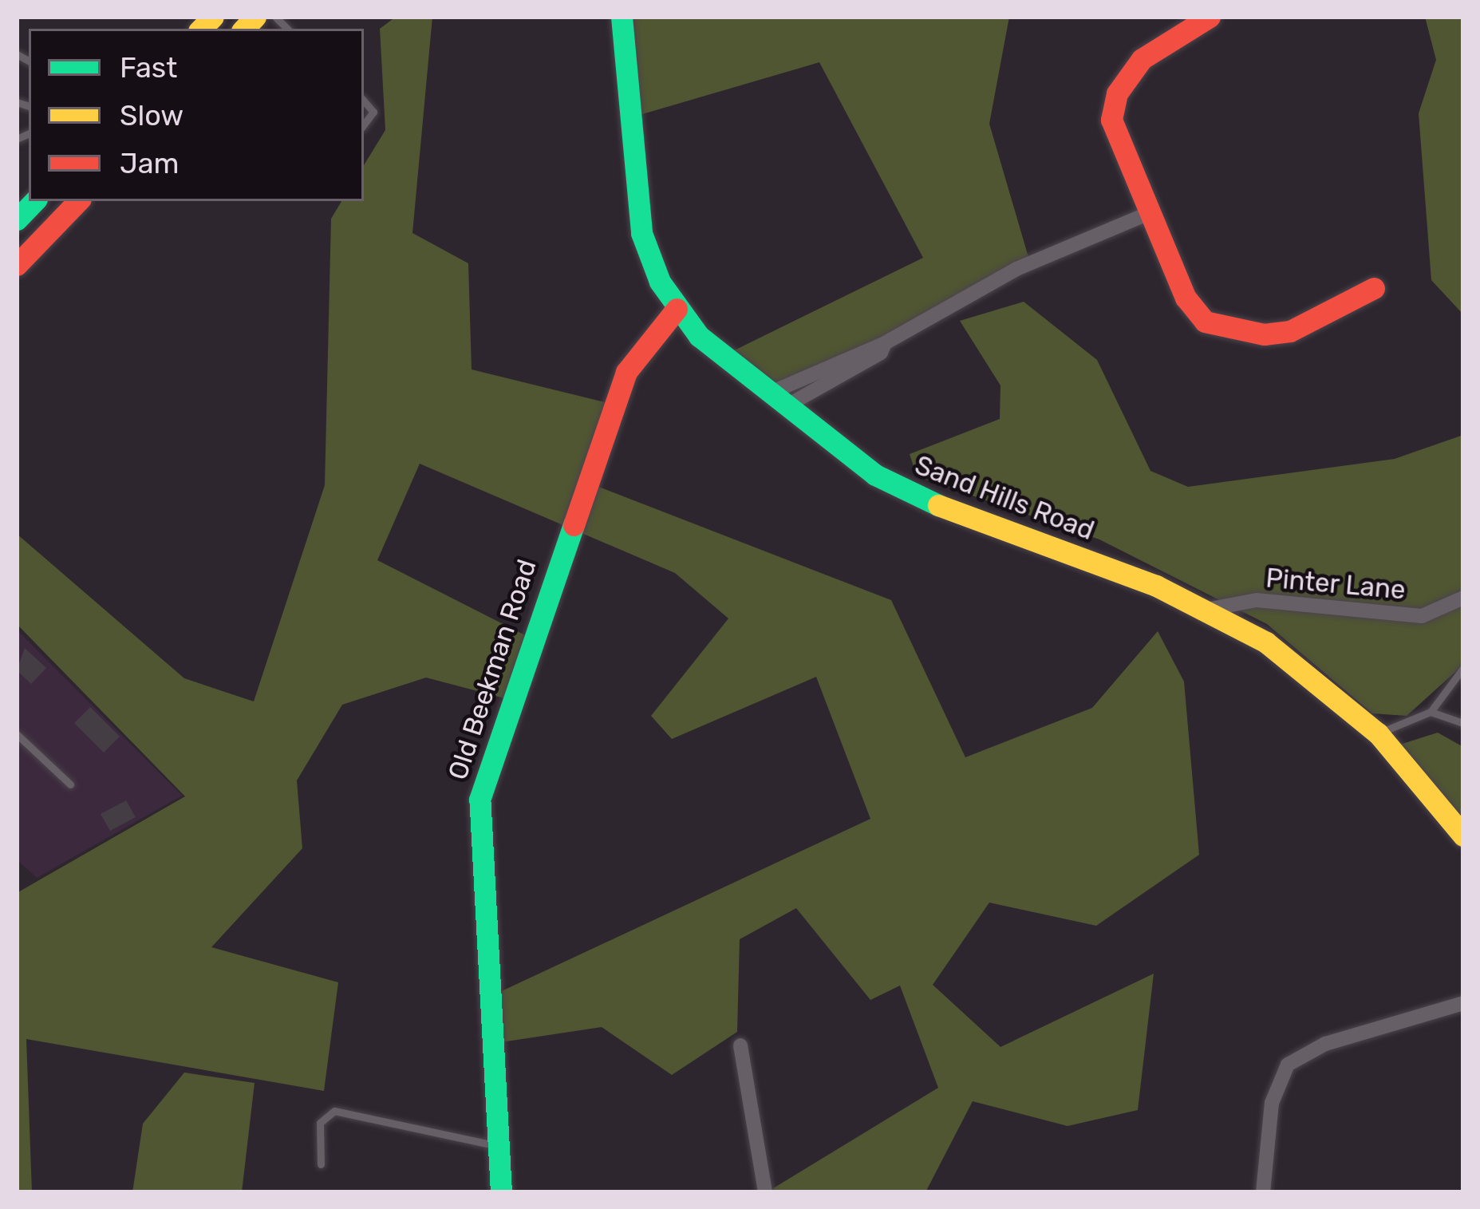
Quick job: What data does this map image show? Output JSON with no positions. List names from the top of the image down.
{
  "streets": {
    "main road": ["Sand Hills Road", "Old Beekman Road"],
    "street": ["Pinter Lane"]
  },
  "crossings": [
    ["Sand Hills Road", "Pinter Lane"],
    ["Sand Hills Road", "Old Beekman Road"]
  ],
  "legend": ["Fast", "Slow", "Jam"]
}
